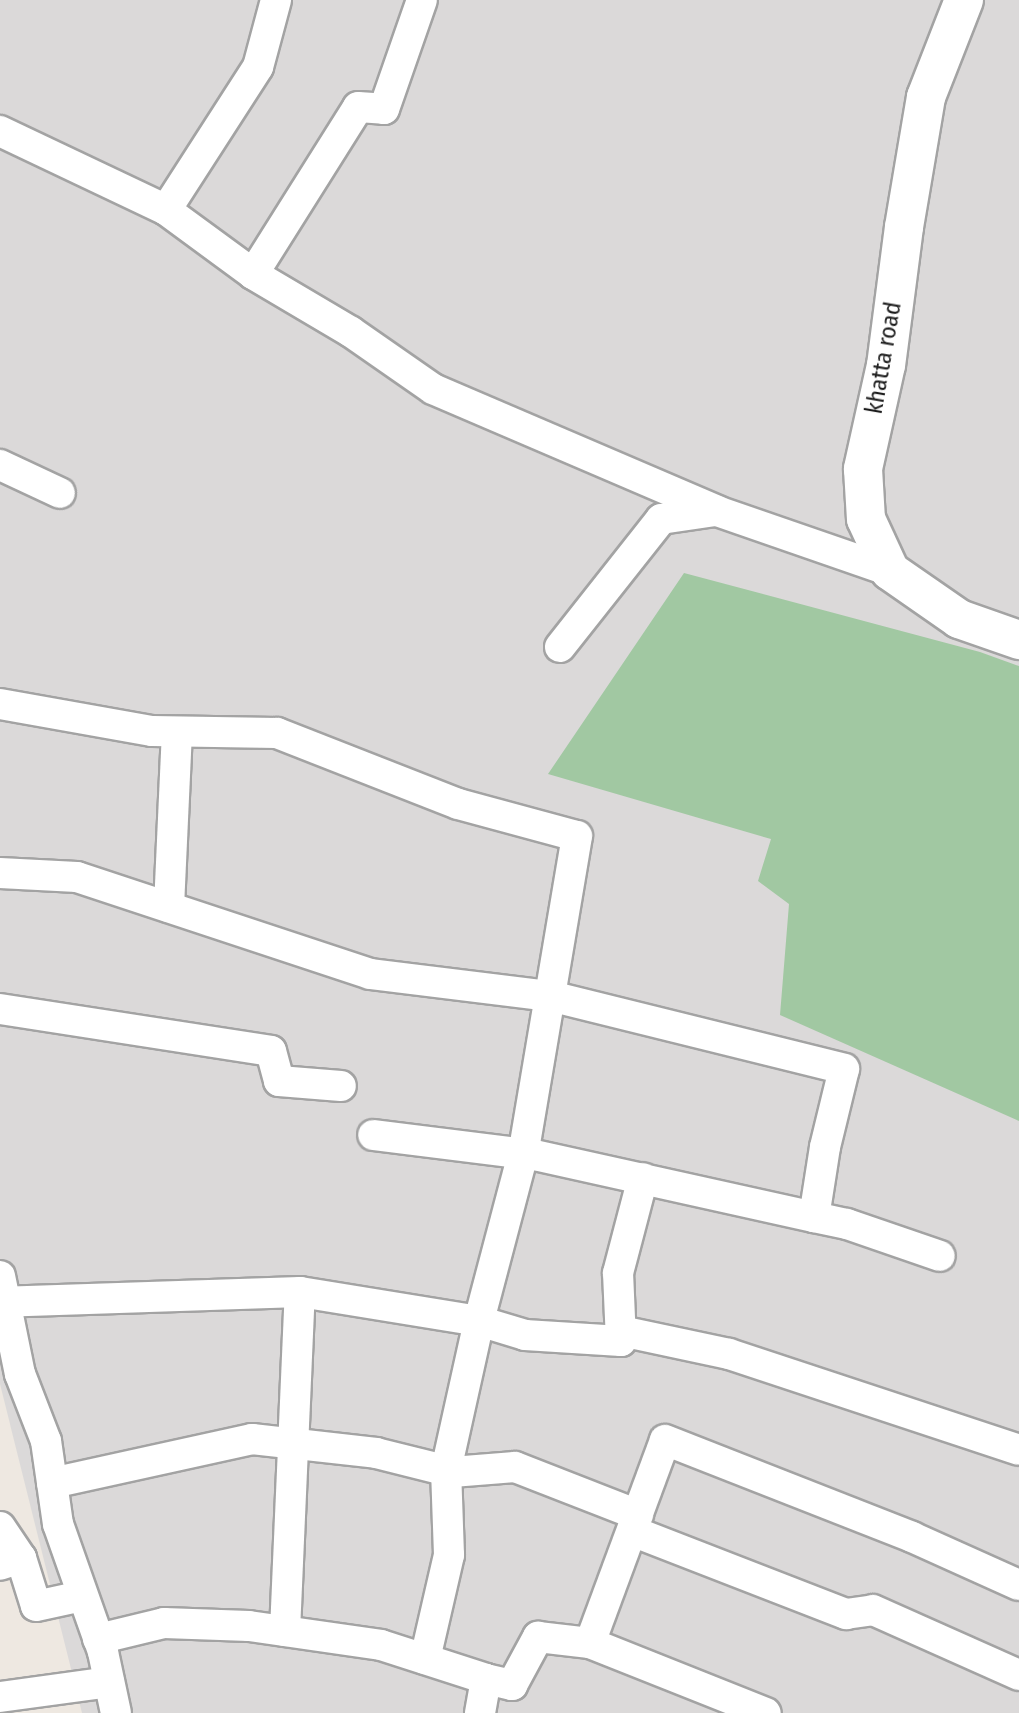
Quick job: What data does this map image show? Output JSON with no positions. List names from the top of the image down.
{
  "streets": {
    "street": ["khatta road"]
  }
}
